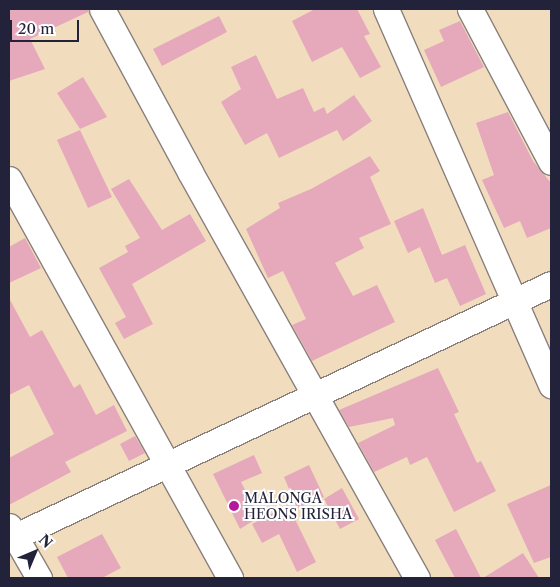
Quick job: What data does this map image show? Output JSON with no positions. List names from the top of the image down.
{
  "places": ["MALONGA HEONS IRISHA"],
  "scale_bar": "20 m",
  "north": "top right"
}
